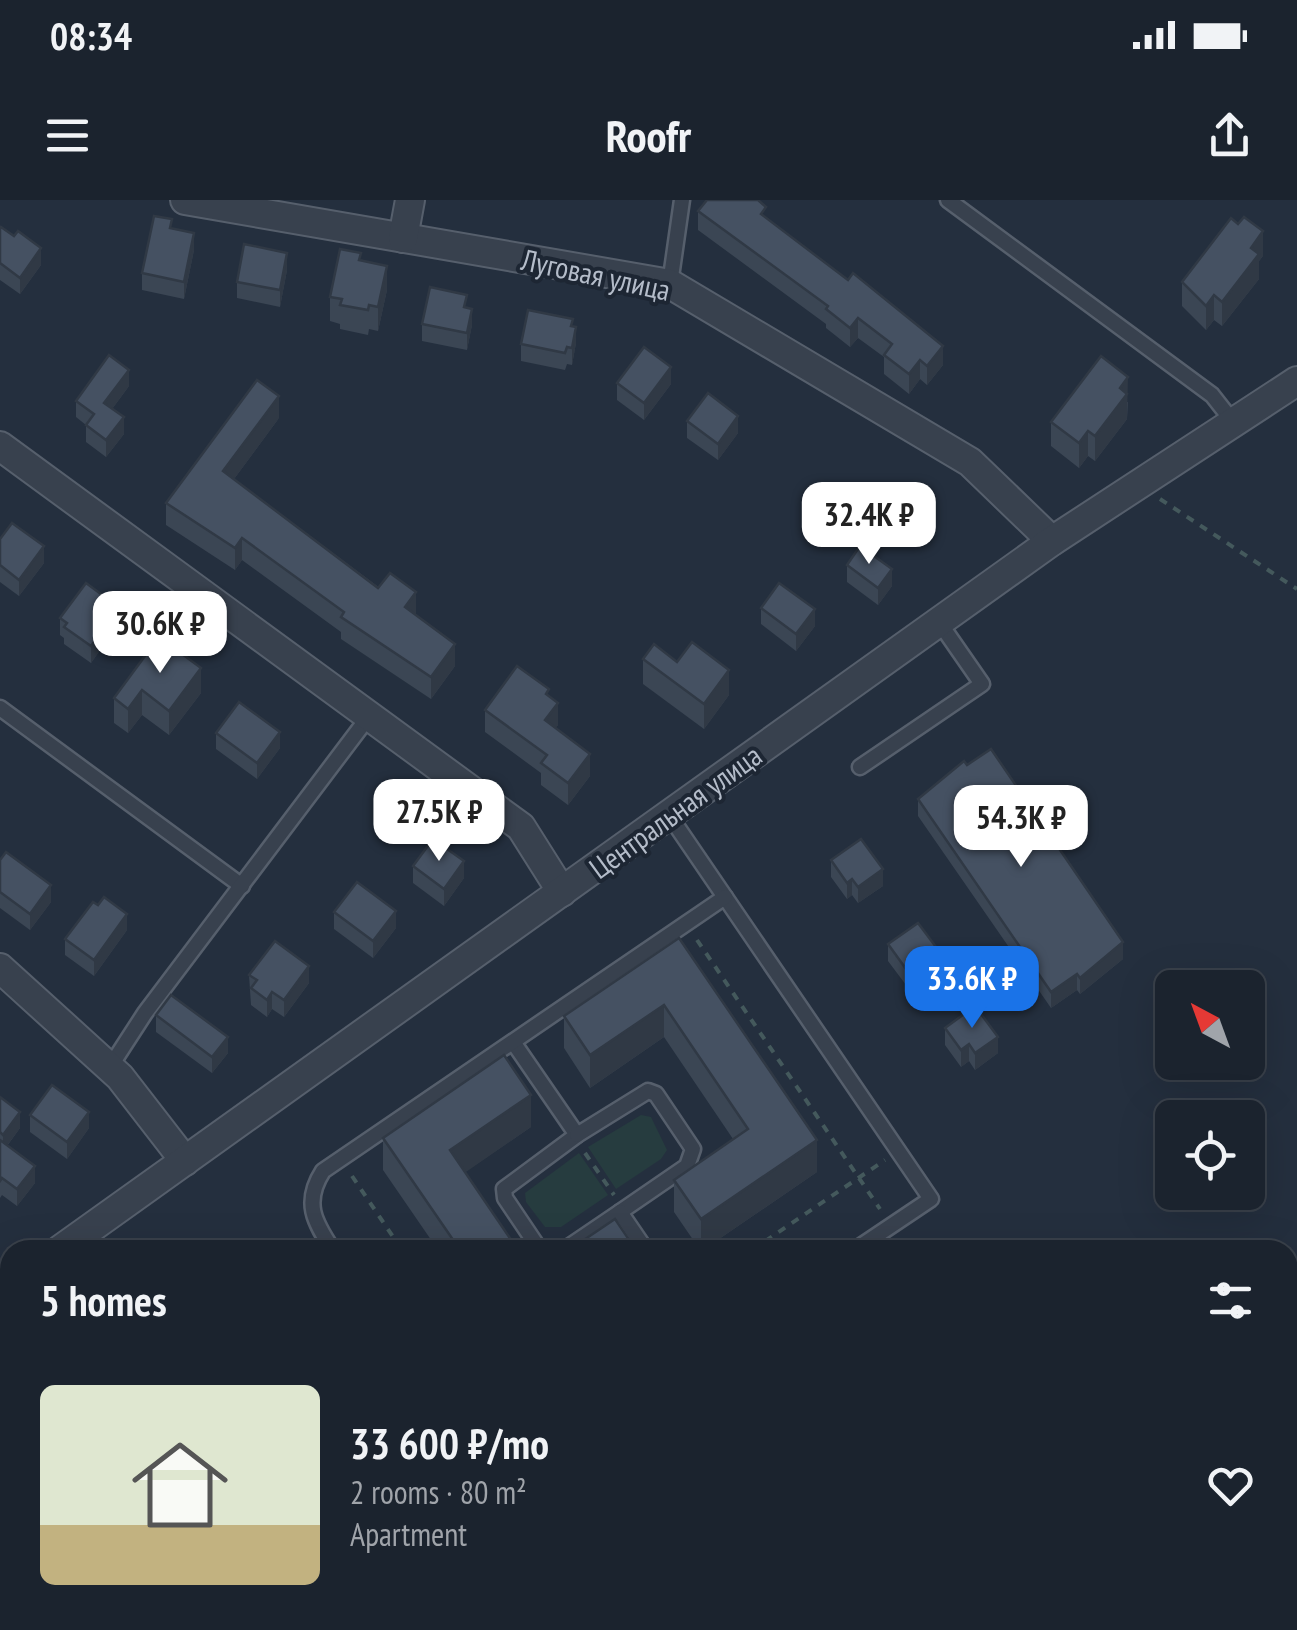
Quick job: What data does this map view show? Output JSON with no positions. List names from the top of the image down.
{
  "streets": {
    "street": ["Луговая улица", "Центральная улица"]
  },
  "crossings": [
    ["Луговая улица", "Центральная улица"]
  ],
  "north": "top left",
  "page": {
    "status": "08:34",
    "header": "Roofr",
    "price": [
      "32.4K ₽",
      "30.6K ₽",
      "27.5K ₽",
      "54.3K ₽",
      "33.6K ₽"
    ],
    "heading": "5 homes",
    "list": [
      {
        "name": "33 600 ₽/mo",
        "note": "2 rooms · 80 m² · Apartment"
      }
    ]
  }
}
